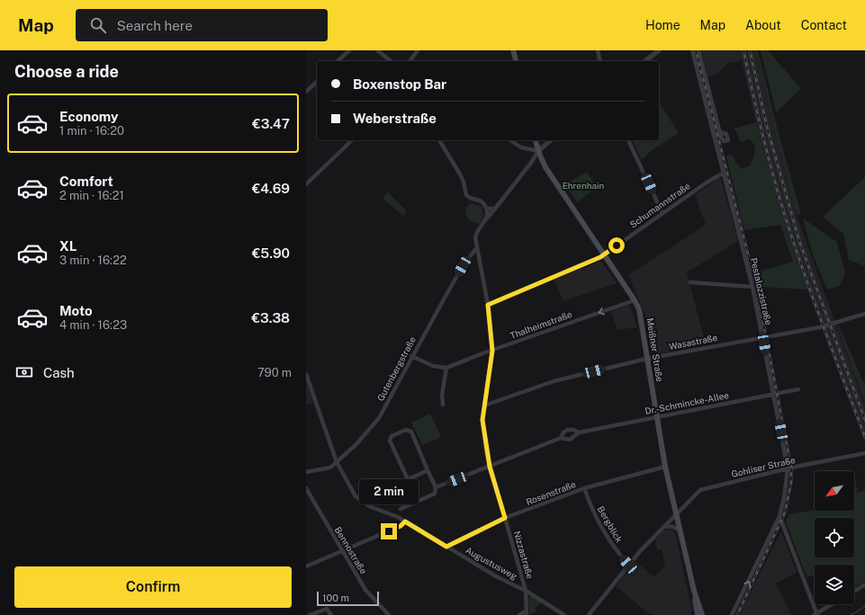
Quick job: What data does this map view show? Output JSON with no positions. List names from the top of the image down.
{
  "streets": {
    "main road": ["Meißner Straße"],
    "street": [
      "Schumannstraße",
      "Pestalozzistraße",
      "Thalheimstraße",
      "Wasastraße",
      "Gutenbergstraße",
      "Dr.-Schmincke-Allee",
      "Gohliser Straße",
      "Rosenstraße",
      "Bergblick",
      "Bennostraße",
      "Nizzastraße",
      "Augustusweg"
    ]
  },
  "crossings": [
    ["Schumannstraße", "Pestalozzistraße"],
    ["Schumannstraße", "Meißner Straße"],
    ["Schumannstraße", "Nizzastraße"],
    ["Pestalozzistraße", "Wasastraße"],
    ["Pestalozzistraße", "Dr.-Schmincke-Allee"],
    ["Pestalozzistraße", "Gohliser Straße"],
    ["Thalheimstraße", "Meißner Straße"],
    ["Thalheimstraße", "Nizzastraße"],
    ["Wasastraße", "Meißner Straße"],
    ["Wasastraße", "Nizzastraße"],
    ["Meißner Straße", "Dr.-Schmincke-Allee"],
    ["Meißner Straße", "Gohliser Straße"],
    ["Meißner Straße", "Rosenstraße"],
    ["Gutenbergstraße", "Nizzastraße"],
    ["Gutenbergstraße", "Augustusweg"],
    ["Dr.-Schmincke-Allee", "Nizzastraße"],
    ["Gohliser Straße", "Bergblick"],
    ["Rosenstraße", "Bergblick"],
    ["Rosenstraße", "Nizzastraße"],
    ["Rosenstraße", "Augustusweg"],
    ["Nizzastraße", "Augustusweg"]
  ],
  "one_way": ["Thalheimstraße"],
  "parks": ["Ehrenhain"],
  "scale_bar": "100 m",
  "north": "bottom left",
  "page": {
    "header": "Map",
    "search": "Search here",
    "nav": [
      "Home",
      "Map",
      "About",
      "Contact"
    ],
    "heading": "Choose a ride",
    "banner": ["Boxenstop Bar", "Weberstraße"],
    "list": [
      {
        "name": "Economy",
        "note": "1 min · 16:20",
        "value": "€3.47"
      },
      {
        "name": "Comfort",
        "note": "2 min · 16:21",
        "value": "€4.69"
      },
      {
        "name": "XL",
        "note": "3 min · 16:22",
        "value": "€5.90"
      },
      {
        "name": "Moto",
        "note": "4 min · 16:23",
        "value": "€3.38"
      }
    ],
    "pay": ["Cash", "790 m"],
    "bubble": "2 min",
    "buttons": "Confirm",
    "scale": "100 m"
  }
}
